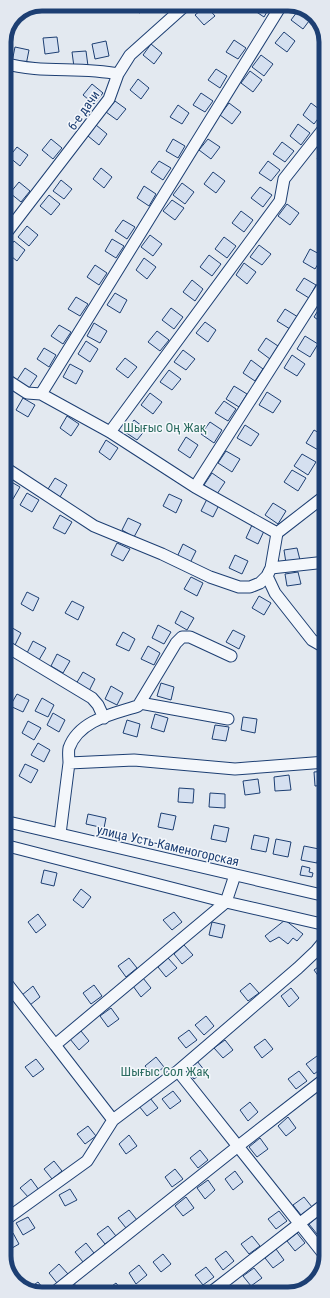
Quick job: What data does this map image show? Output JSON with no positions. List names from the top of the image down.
{
  "streets": {
    "street": ["6-е дачи", "улица Усть-Каменогорская"]
  },
  "parks": ["Шығыс Оң Жақ", "Шығыс Сол Жақ"]
}
